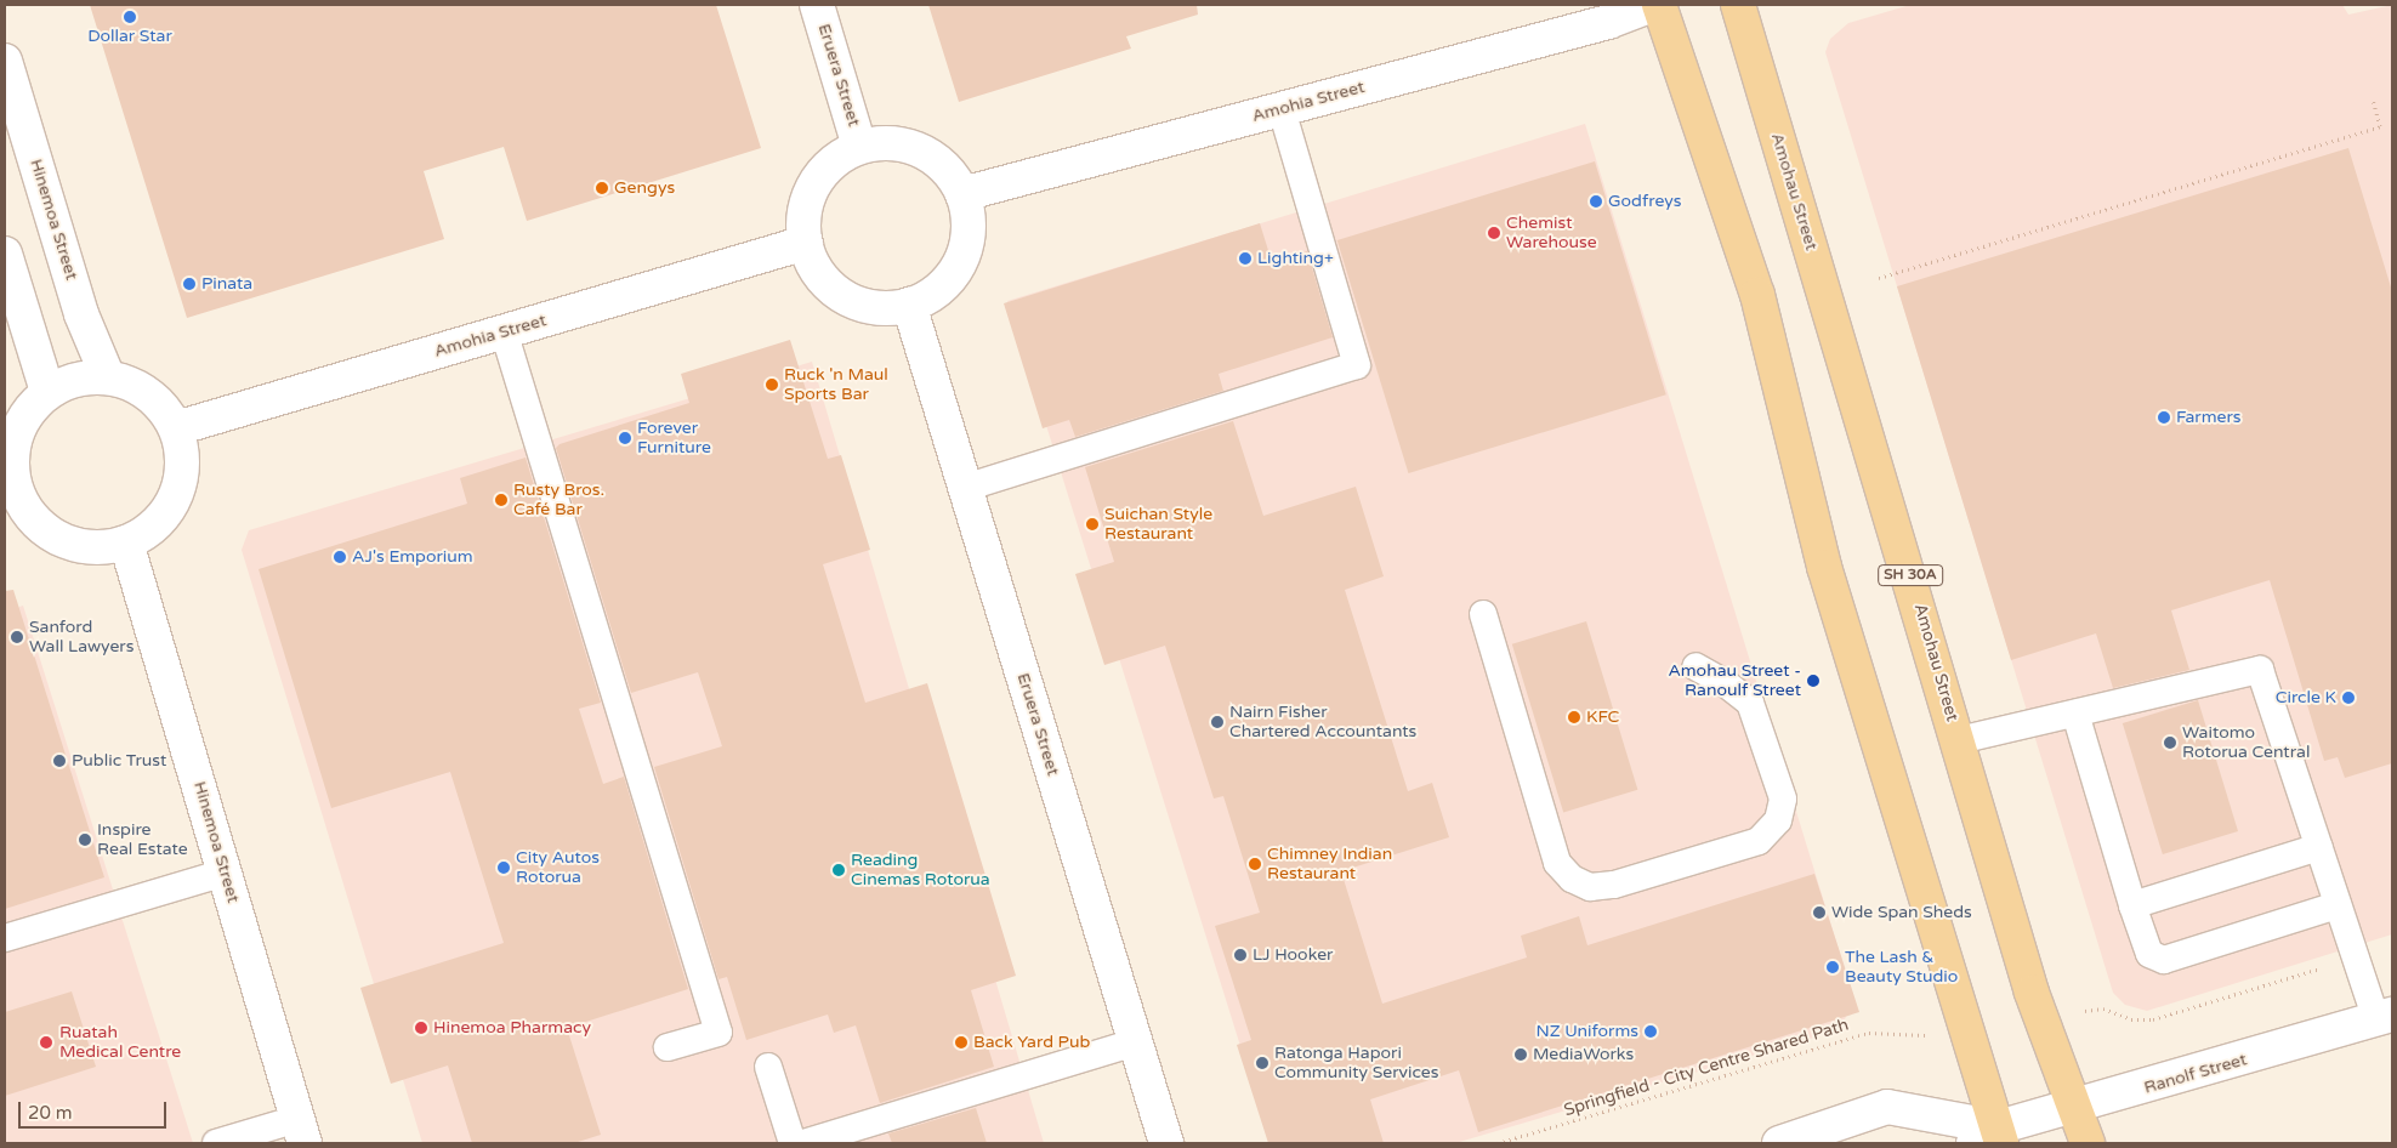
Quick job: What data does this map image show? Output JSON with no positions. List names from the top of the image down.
{
  "streets": {
    "main road": ["Amohau Street", "SH 30A"],
    "street": [
      "Eruera Street",
      "Amohia Street",
      "Hinemoa Street",
      "Ranolf Street"
    ],
    "path": ["Springfield - City Centre Shared Path"]
  },
  "crossings": [
    ["Eruera Street", "Amohia Street"],
    ["Amohia Street", "Hinemoa Street"],
    ["Amohau Street", "Ranolf Street"]
  ],
  "places": [
    "Dollar Star",
    "Gengys",
    "Godfreys",
    "Chemist Warehouse",
    "Lighting+",
    "Pinata",
    "Ruck 'n Maul Sports Bar",
    "Farmers",
    "Forever Furniture",
    "Rusty Bros. Café Bar",
    "Suichan Style Restaurant",
    "AJ's Emporium",
    "Sanford Wall Lawyers",
    "Amohau Street - Ranoulf Street",
    "Circle K",
    "KFC",
    "Nairn Fisher Chartered Accountants",
    "Waitomo Rotorua Central",
    "Public Trust",
    "Inspire Real Estate",
    "Chimney Indian Restaurant",
    "City Autos Rotorua",
    "Reading Cinemas Rotorua",
    "Wide Span Sheds",
    "LJ Hooker",
    "The Lash & Beauty Studio",
    "Hinemoa Pharmacy",
    "NZ Uniforms",
    "Ruatah Medical Centre",
    "Back Yard Pub",
    "MediaWorks",
    "Ratonga Hapori Community Services"
  ],
  "scale_bar": "20 m"
}
